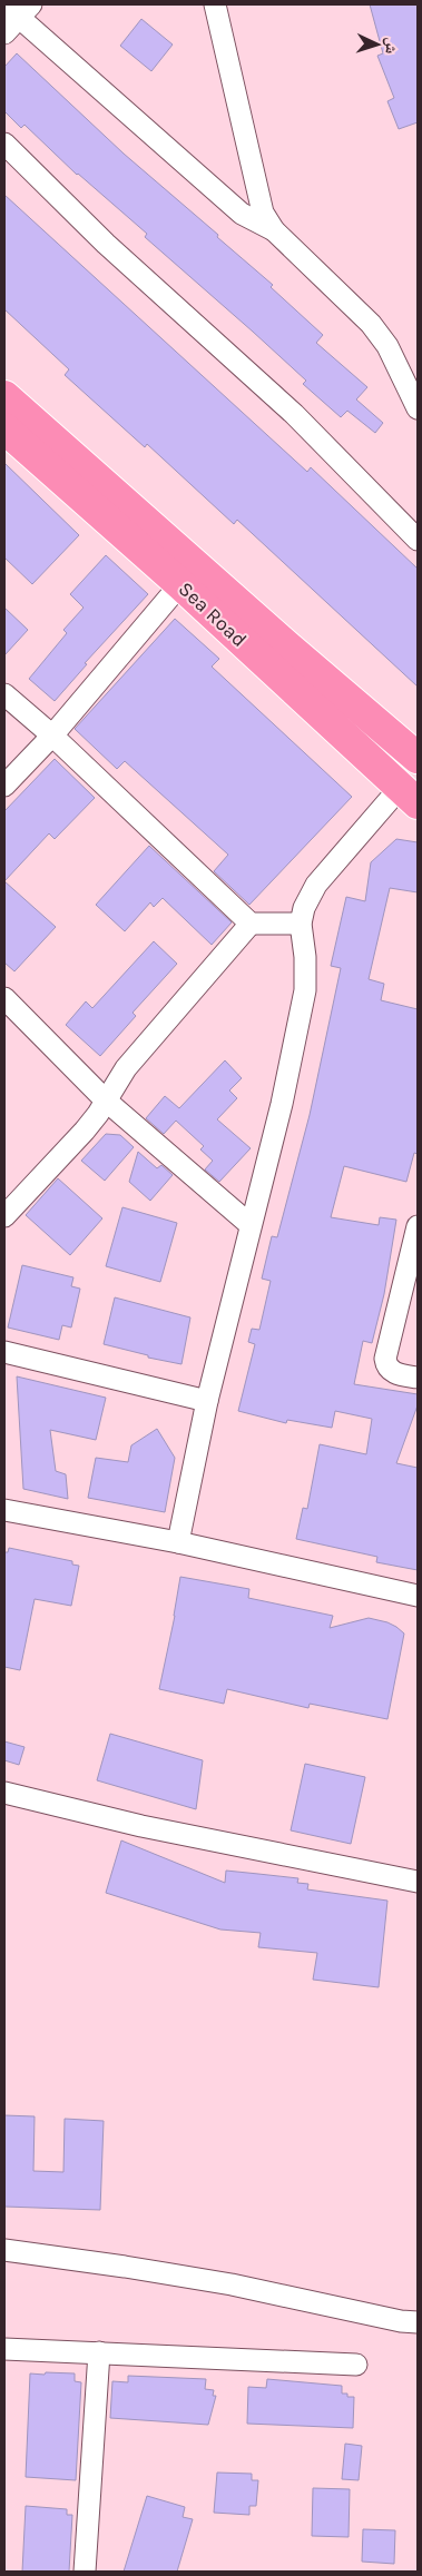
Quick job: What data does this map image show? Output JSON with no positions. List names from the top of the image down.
{
  "streets": {
    "highway": ["Sea Road"]
  },
  "north": "right"
}
